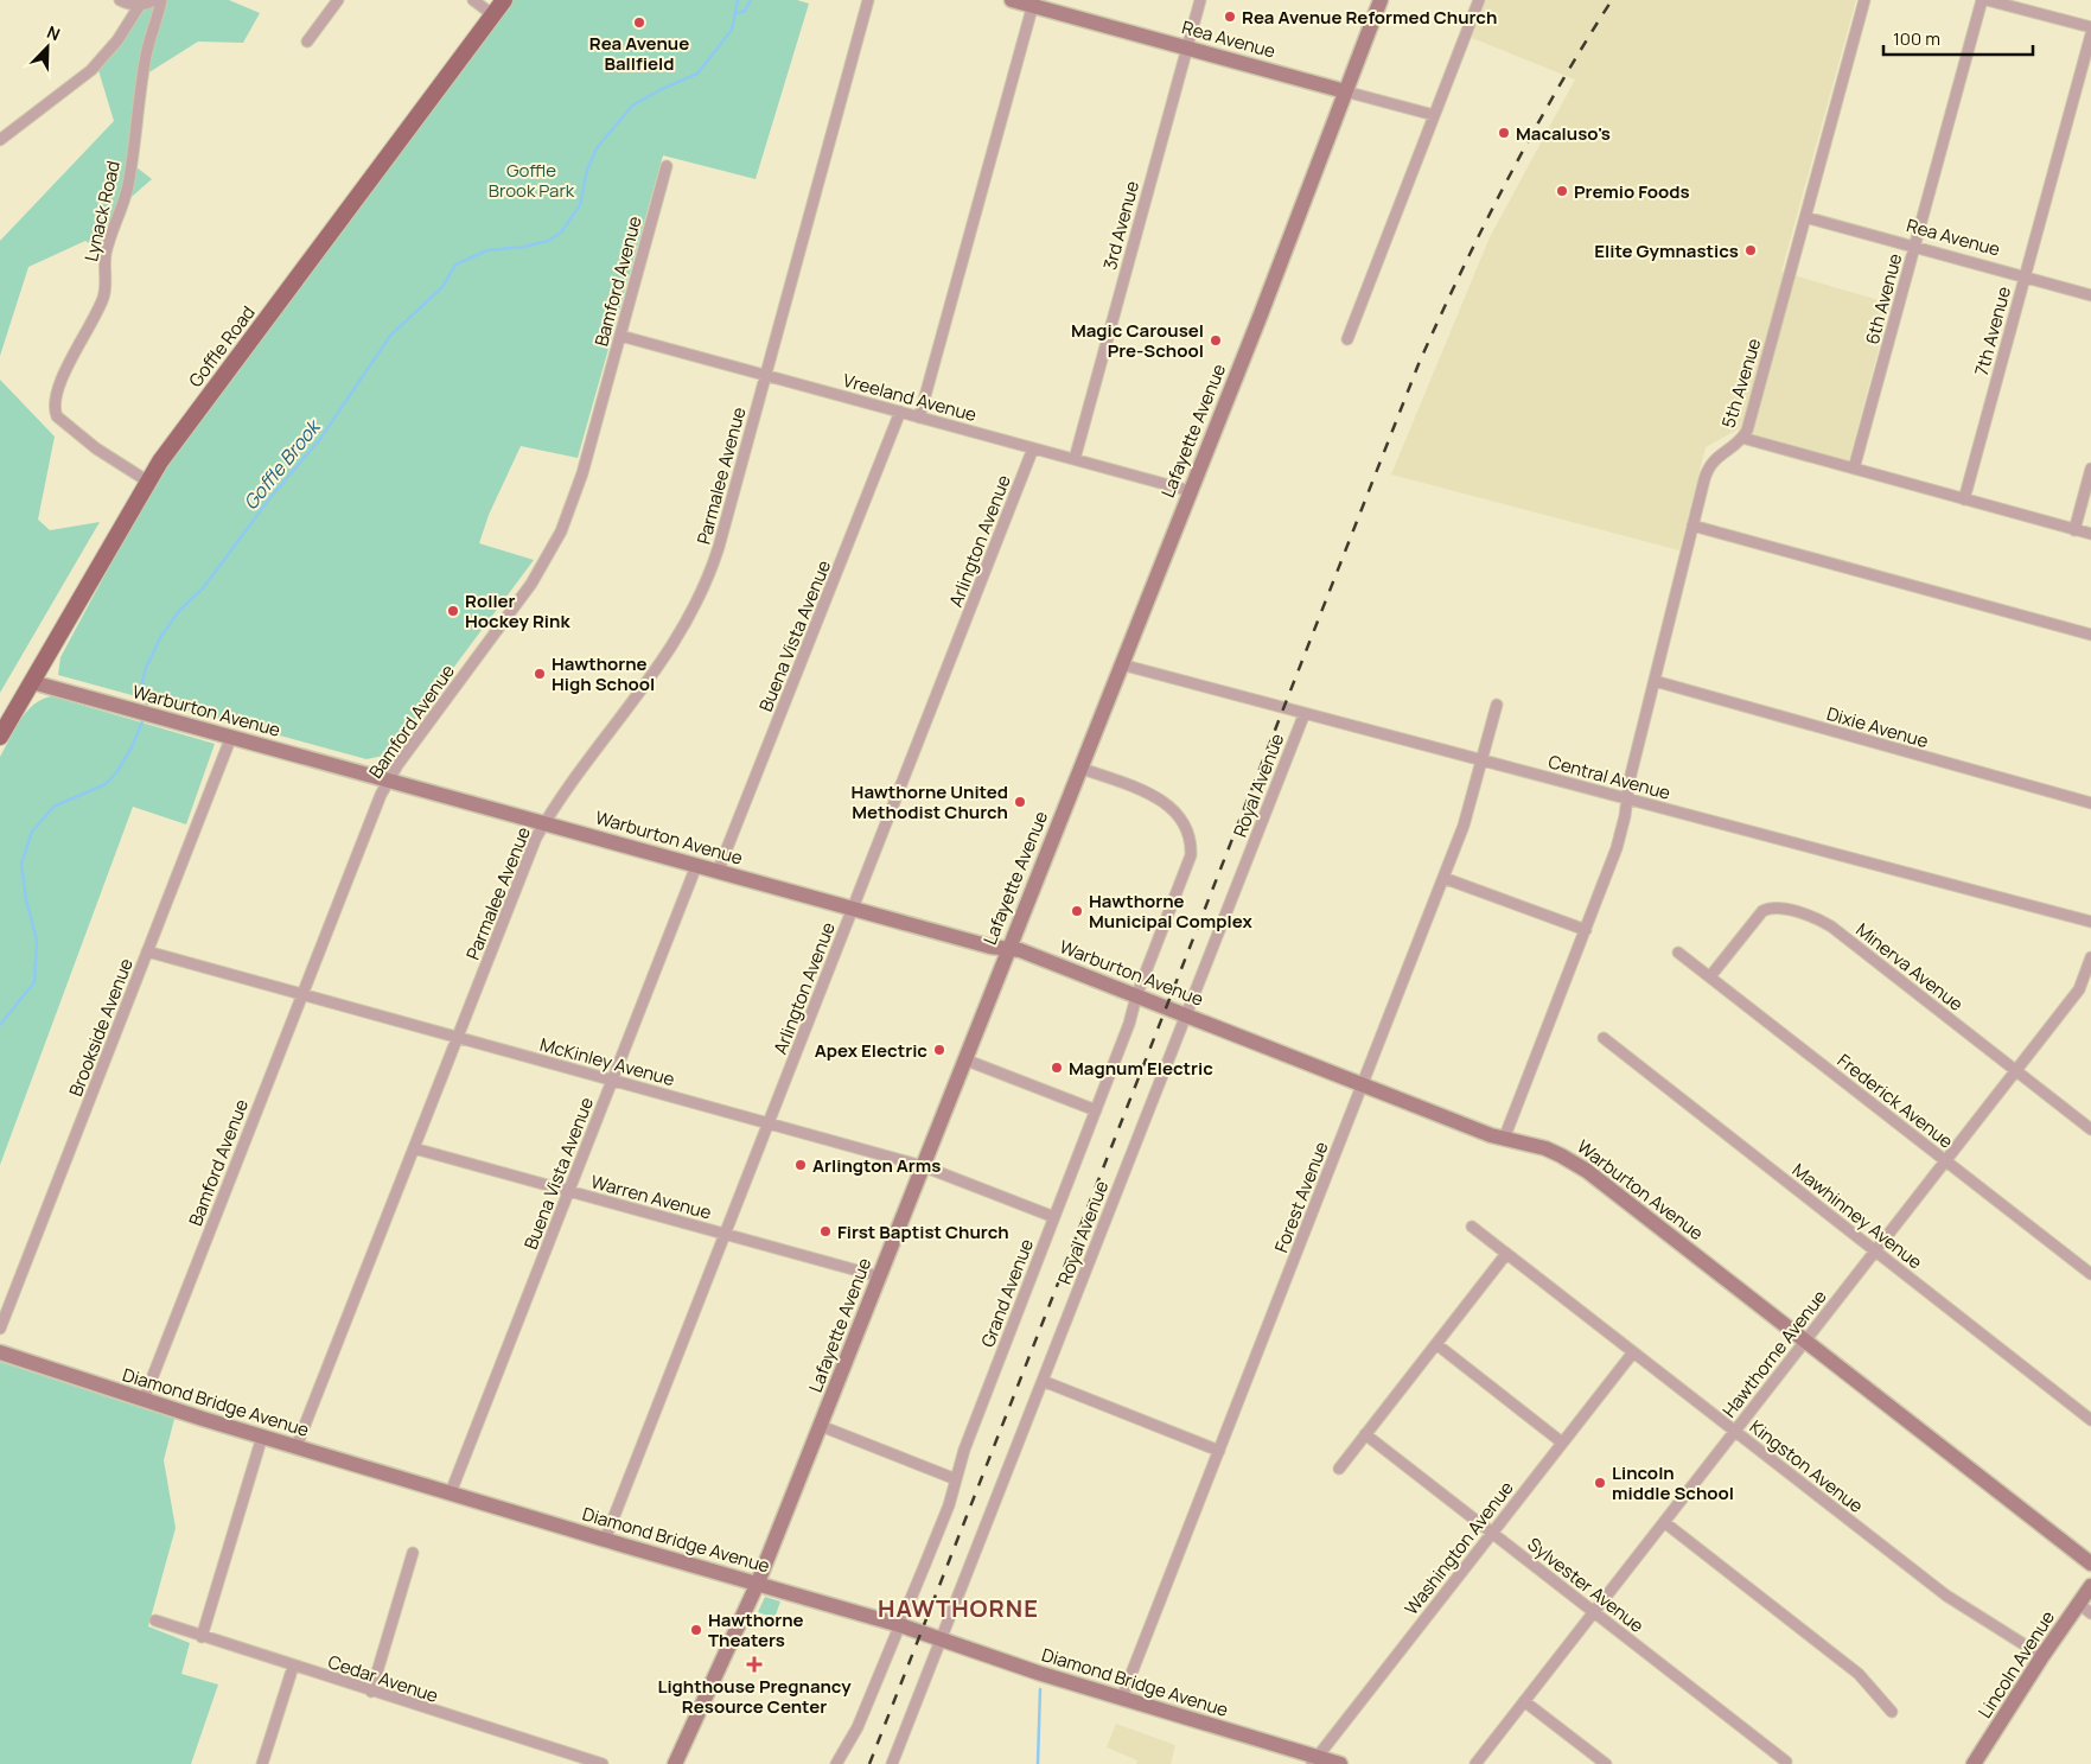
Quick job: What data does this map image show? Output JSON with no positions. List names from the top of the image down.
{
  "streets": {
    "main road": ["Goffle Road"],
    "street": [
      "Rea Avenue",
      "Lynack Road",
      "3rd Avenue",
      "Bamford Avenue",
      "6th Avenue",
      "7th Avenue",
      "5th Avenue",
      "Vreeland Avenue",
      "Lafayette Avenue",
      "Parmalee Avenue",
      "Arlington Avenue",
      "Buena Vista Avenue",
      "Warburton Avenue",
      "Dixie Avenue",
      "Central Avenue",
      "Royal Avenue",
      "Minerva Avenue",
      "Brookside Avenue",
      "McKinley Avenue",
      "Frederick Avenue",
      "Warren Avenue",
      "Forest Avenue",
      "Mawhinney Avenue",
      "Grand Avenue",
      "Hawthorne Avenue",
      "Diamond Bridge Avenue",
      "Kingston Avenue",
      "Washington Avenue",
      "Sylvester Avenue",
      "Lincoln Avenue",
      "Cedar Avenue"
    ]
  },
  "crossings": [
    ["Rea Avenue", "3rd Avenue"],
    ["Rea Avenue", "6th Avenue"],
    ["Rea Avenue", "7th Avenue"],
    ["Rea Avenue", "5th Avenue"],
    ["Rea Avenue", "Lafayette Avenue"],
    ["Lynack Road", "Goffle Road"],
    ["3rd Avenue", "Vreeland Avenue"],
    ["Bamford Avenue", "Vreeland Avenue"],
    ["Bamford Avenue", "Warburton Avenue"],
    ["Bamford Avenue", "McKinley Avenue"],
    ["Bamford Avenue", "Diamond Bridge Avenue"],
    ["Goffle Road", "Warburton Avenue"],
    ["5th Avenue", "Warburton Avenue"],
    ["5th Avenue", "Dixie Avenue"],
    ["5th Avenue", "Central Avenue"],
    ["Vreeland Avenue", "Lafayette Avenue"],
    ["Vreeland Avenue", "Parmalee Avenue"],
    ["Vreeland Avenue", "Arlington Avenue"],
    ["Vreeland Avenue", "Buena Vista Avenue"],
    ["Lafayette Avenue", "Warburton Avenue"],
    ["Lafayette Avenue", "Central Avenue"],
    ["Lafayette Avenue", "McKinley Avenue"],
    ["Lafayette Avenue", "Warren Avenue"],
    ["Lafayette Avenue", "Grand Avenue"],
    ["Lafayette Avenue", "Diamond Bridge Avenue"],
    ["Parmalee Avenue", "Warburton Avenue"],
    ["Parmalee Avenue", "McKinley Avenue"],
    ["Parmalee Avenue", "Warren Avenue"],
    ["Parmalee Avenue", "Diamond Bridge Avenue"],
    ["Arlington Avenue", "Warburton Avenue"],
    ["Arlington Avenue", "McKinley Avenue"],
    ["Arlington Avenue", "Warren Avenue"],
    ["Arlington Avenue", "Diamond Bridge Avenue"],
    ["Buena Vista Avenue", "Warburton Avenue"],
    ["Buena Vista Avenue", "McKinley Avenue"],
    ["Buena Vista Avenue", "Warren Avenue"],
    ["Buena Vista Avenue", "Diamond Bridge Avenue"],
    ["Warburton Avenue", "Royal Avenue"],
    ["Warburton Avenue", "Brookside Avenue"],
    ["Warburton Avenue", "Forest Avenue"],
    ["Warburton Avenue", "Grand Avenue"],
    ["Warburton Avenue", "Hawthorne Avenue"],
    ["Central Avenue", "Royal Avenue"],
    ["Central Avenue", "Forest Avenue"],
    ["Royal Avenue", "Diamond Bridge Avenue"],
    ["Minerva Avenue", "Frederick Avenue"],
    ["Minerva Avenue", "Hawthorne Avenue"],
    ["Brookside Avenue", "McKinley Avenue"],
    ["McKinley Avenue", "Grand Avenue"],
    ["Frederick Avenue", "Hawthorne Avenue"],
    ["Forest Avenue", "Diamond Bridge Avenue"],
    ["Mawhinney Avenue", "Hawthorne Avenue"],
    ["Grand Avenue", "Diamond Bridge Avenue"],
    ["Hawthorne Avenue", "Kingston Avenue"],
    ["Hawthorne Avenue", "Sylvester Avenue"],
    ["Diamond Bridge Avenue", "Washington Avenue"],
    ["Kingston Avenue", "Washington Avenue"],
    ["Kingston Avenue", "Lincoln Avenue"],
    ["Washington Avenue", "Sylvester Avenue"]
  ],
  "districts": ["HAWTHORNE"],
  "water": ["Goffle Brook"],
  "parks": ["Goffle Brook Park"],
  "places": {
    "other": [
      "Rea Avenue Reformed Church",
      "Rea Avenue Ballfield",
      "Macaluso's",
      "Premio Foods",
      "Elite Gymnastics",
      "Magic Carousel Pre-School",
      "Roller Hockey Rink",
      "Hawthorne High School",
      "Hawthorne United Methodist Church",
      "Hawthorne Municipal Complex",
      "Apex Electric",
      "Magnum Electric",
      "Arlington Arms",
      "First Baptist Church",
      "Lincoln middle School",
      "Hawthorne Theaters"
    ],
    "health": ["Lighthouse Pregnancy Resource Center"]
  },
  "scale_bar": "100 m",
  "north": "top right"
}
